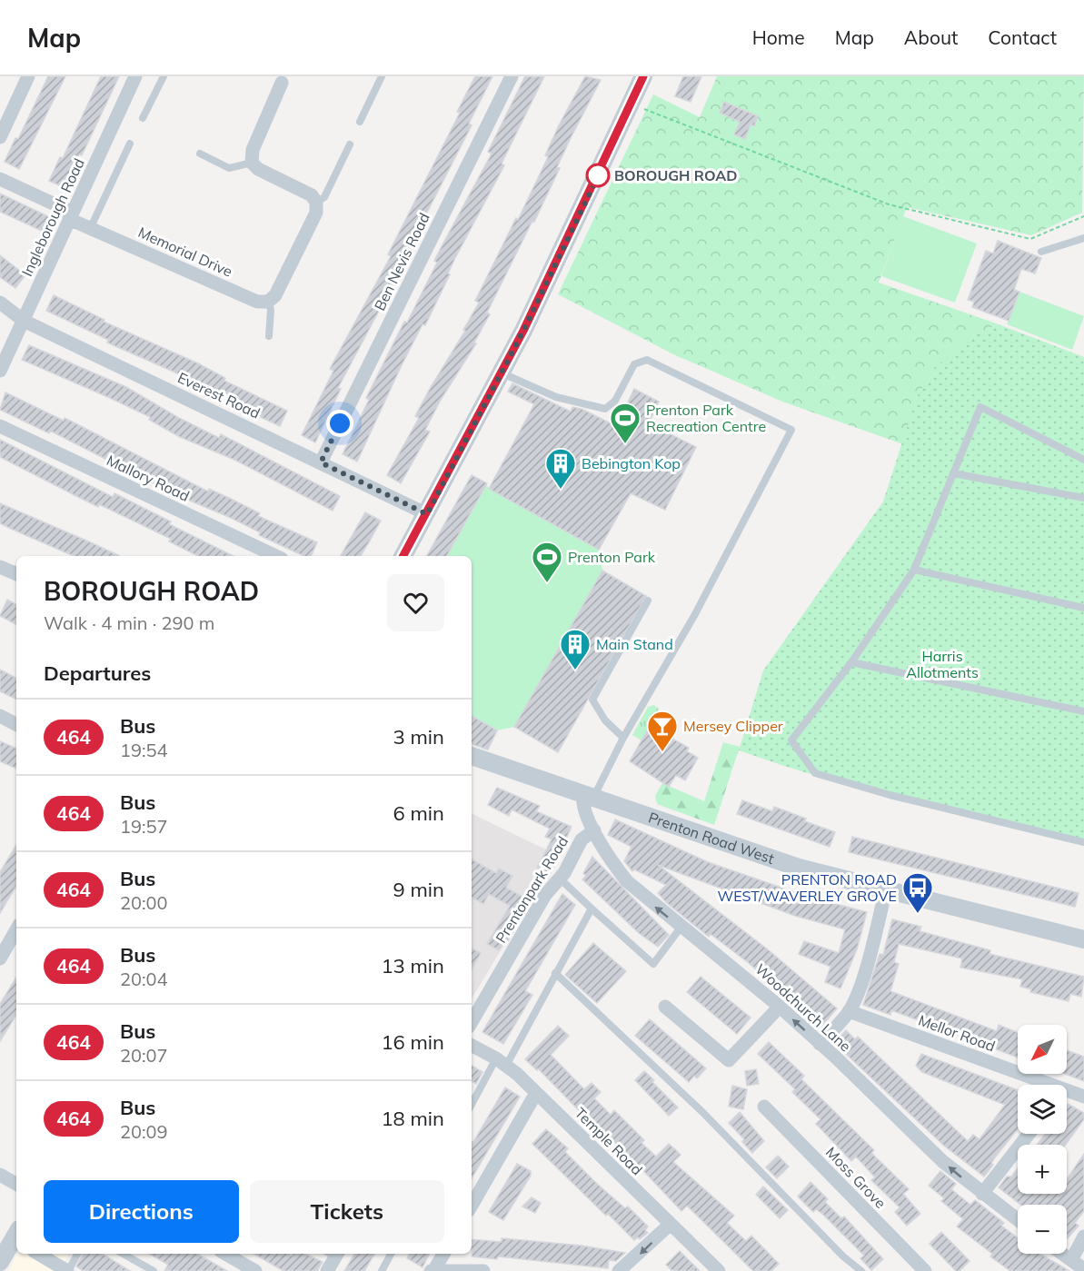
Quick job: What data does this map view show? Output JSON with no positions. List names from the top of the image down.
{
  "streets": {
    "street": [
      "Ingleborough Road",
      "Memorial Drive",
      "Ben Nevis Road",
      "Everest Road",
      "Mallory Road",
      "Prenton Road West",
      "Prentonpark Road",
      "Woodchurch Lane",
      "Mellor Road",
      "Temple Road",
      "Moss Grove"
    ]
  },
  "crossings": [
    ["Ingleborough Road", "Memorial Drive"],
    ["Ingleborough Road", "Everest Road"],
    ["Ben Nevis Road", "Everest Road"],
    ["Prenton Road West", "Woodchurch Lane"],
    ["Prentonpark Road", "Woodchurch Lane"]
  ],
  "one_way": ["Woodchurch Lane"],
  "parks": ["Harris Allotments"],
  "places": {
    "other": ["BOROUGH ROAD"],
    "sports": ["Prenton Park Recreation Centre", "Prenton Park"],
    "building": ["Bebington Kop", "Main Stand"],
    "bar": ["Mersey Clipper"],
    "bus stop": ["PRENTON ROAD WEST/WAVERLEY GROVE"]
  },
  "lines": ["bus line 464"],
  "north": "bottom left",
  "page": {
    "header": "Map",
    "nav": [
      "Home",
      "Map",
      "About",
      "Contact"
    ],
    "heading": [
      ["BOROUGH ROAD", "Walk · 4 min · 290 m"],
      "Departures"
    ],
    "list": [
      {
        "mark": "464",
        "name": "Bus",
        "note": "19:54",
        "value": "3 min"
      },
      {
        "mark": "464",
        "name": "Bus",
        "note": "19:57",
        "value": "6 min"
      },
      {
        "mark": "464",
        "name": "Bus",
        "note": "20:00",
        "value": "9 min"
      },
      {
        "mark": "464",
        "name": "Bus",
        "note": "20:04",
        "value": "13 min"
      },
      {
        "mark": "464",
        "name": "Bus",
        "note": "20:07",
        "value": "16 min"
      },
      {
        "mark": "464",
        "name": "Bus",
        "note": "20:09",
        "value": "18 min"
      }
    ],
    "map_buttons": ["+", "−"],
    "buttons": ["Directions", "Tickets"]
  }
}
